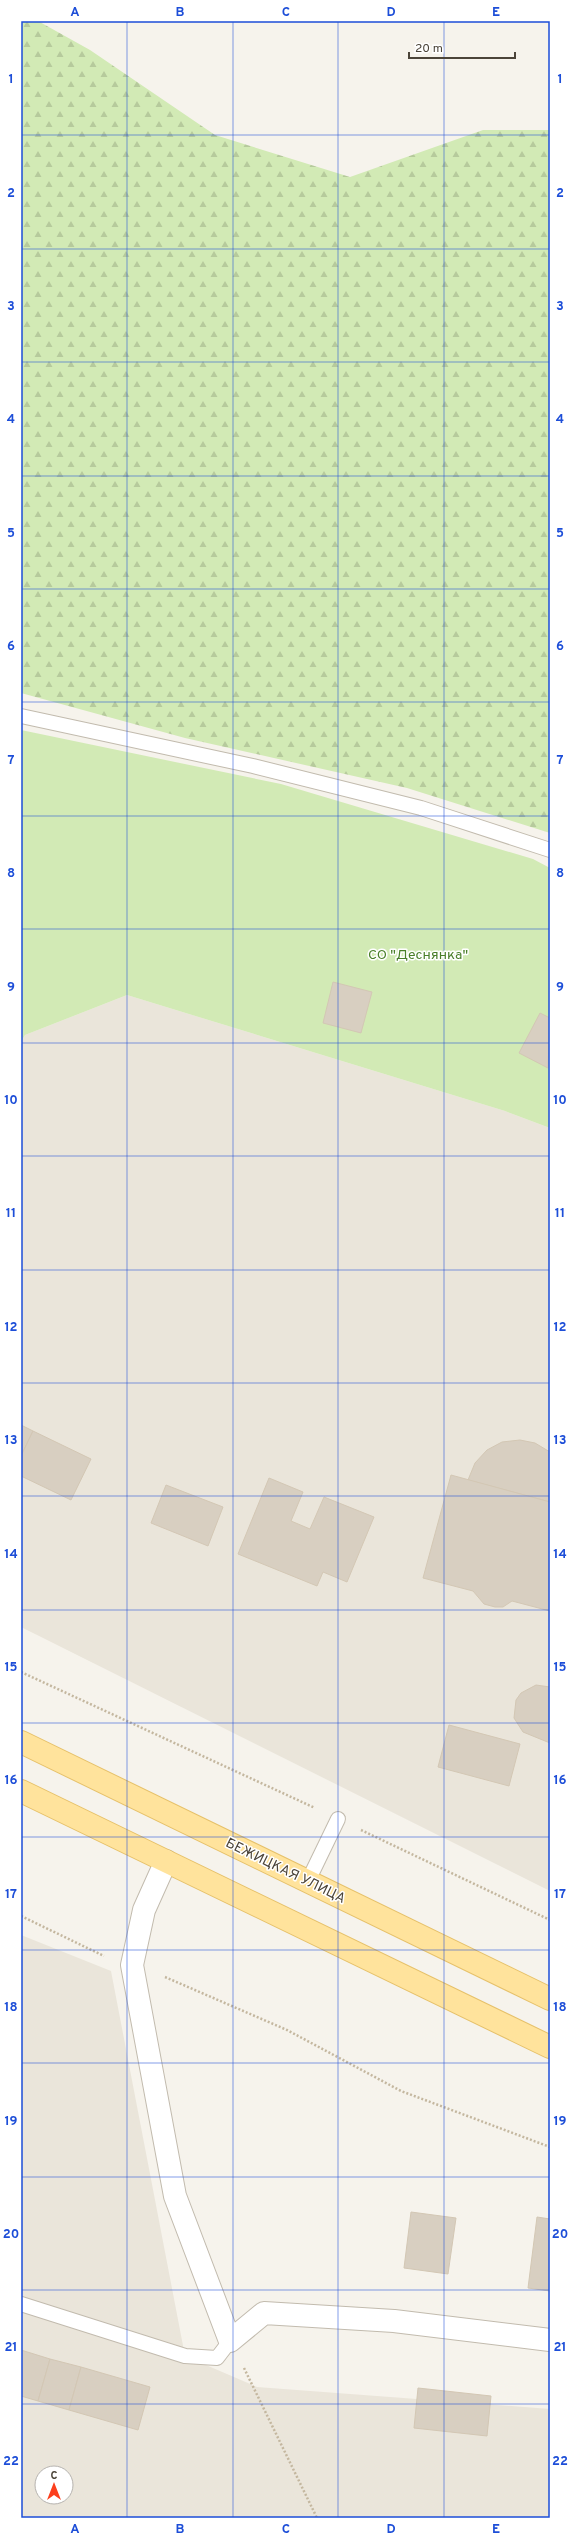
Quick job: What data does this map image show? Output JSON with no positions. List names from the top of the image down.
{
  "streets": {
    "main road": ["БЕЖИЦКАЯ УЛИЦА"]
  },
  "parks": ["СО \"Деснянка\""],
  "scale_bar": "20 m",
  "north": "top",
  "grid": {
    "columns": [
      "A",
      "B",
      "C",
      "D",
      "E"
    ],
    "rows": [
      "1",
      "2",
      "3",
      "4",
      "5",
      "6",
      "7",
      "8",
      "9",
      "10",
      "11",
      "12",
      "13",
      "14",
      "15",
      "16",
      "17",
      "18",
      "19",
      "20",
      "21",
      "22"
    ]
  }
}
